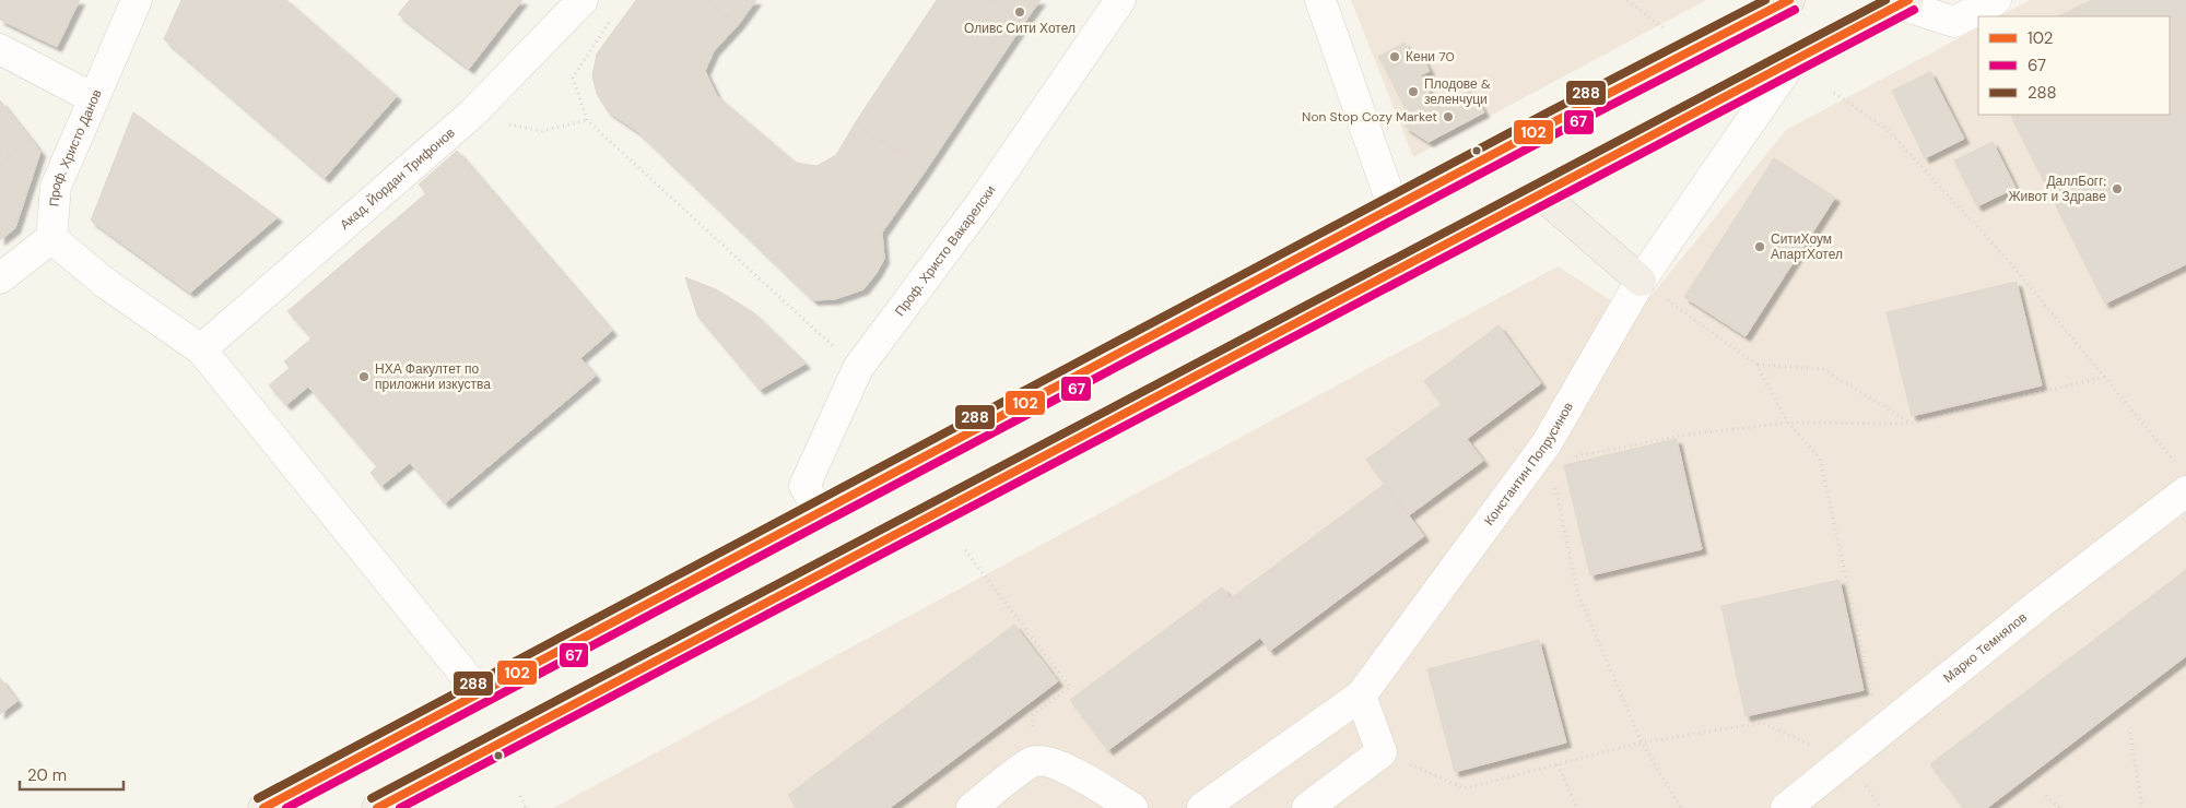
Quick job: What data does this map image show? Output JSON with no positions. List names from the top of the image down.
{
  "streets": {
    "street": [
      "Проф. Христо Данов",
      "Акад. Йордан Трифонов",
      "Проф. Христо Вакарелски",
      "Константин Попрусинов",
      "Марко Темнялов"
    ]
  },
  "places": [
    "Оливс Сити Хотел",
    "Кени 70",
    "Плодове & зеленчуци",
    "Non Stop Cozy Market",
    "ДаллБогг: Живот и Здраве",
    "СитиХоум АпартХотел",
    "НХА Факултет по приложни изкуства"
  ],
  "lines": ["transit line 102", "transit line 288", "transit line 67"],
  "legend": ["102", "67", "288"],
  "scale_bar": "20 m"
}
